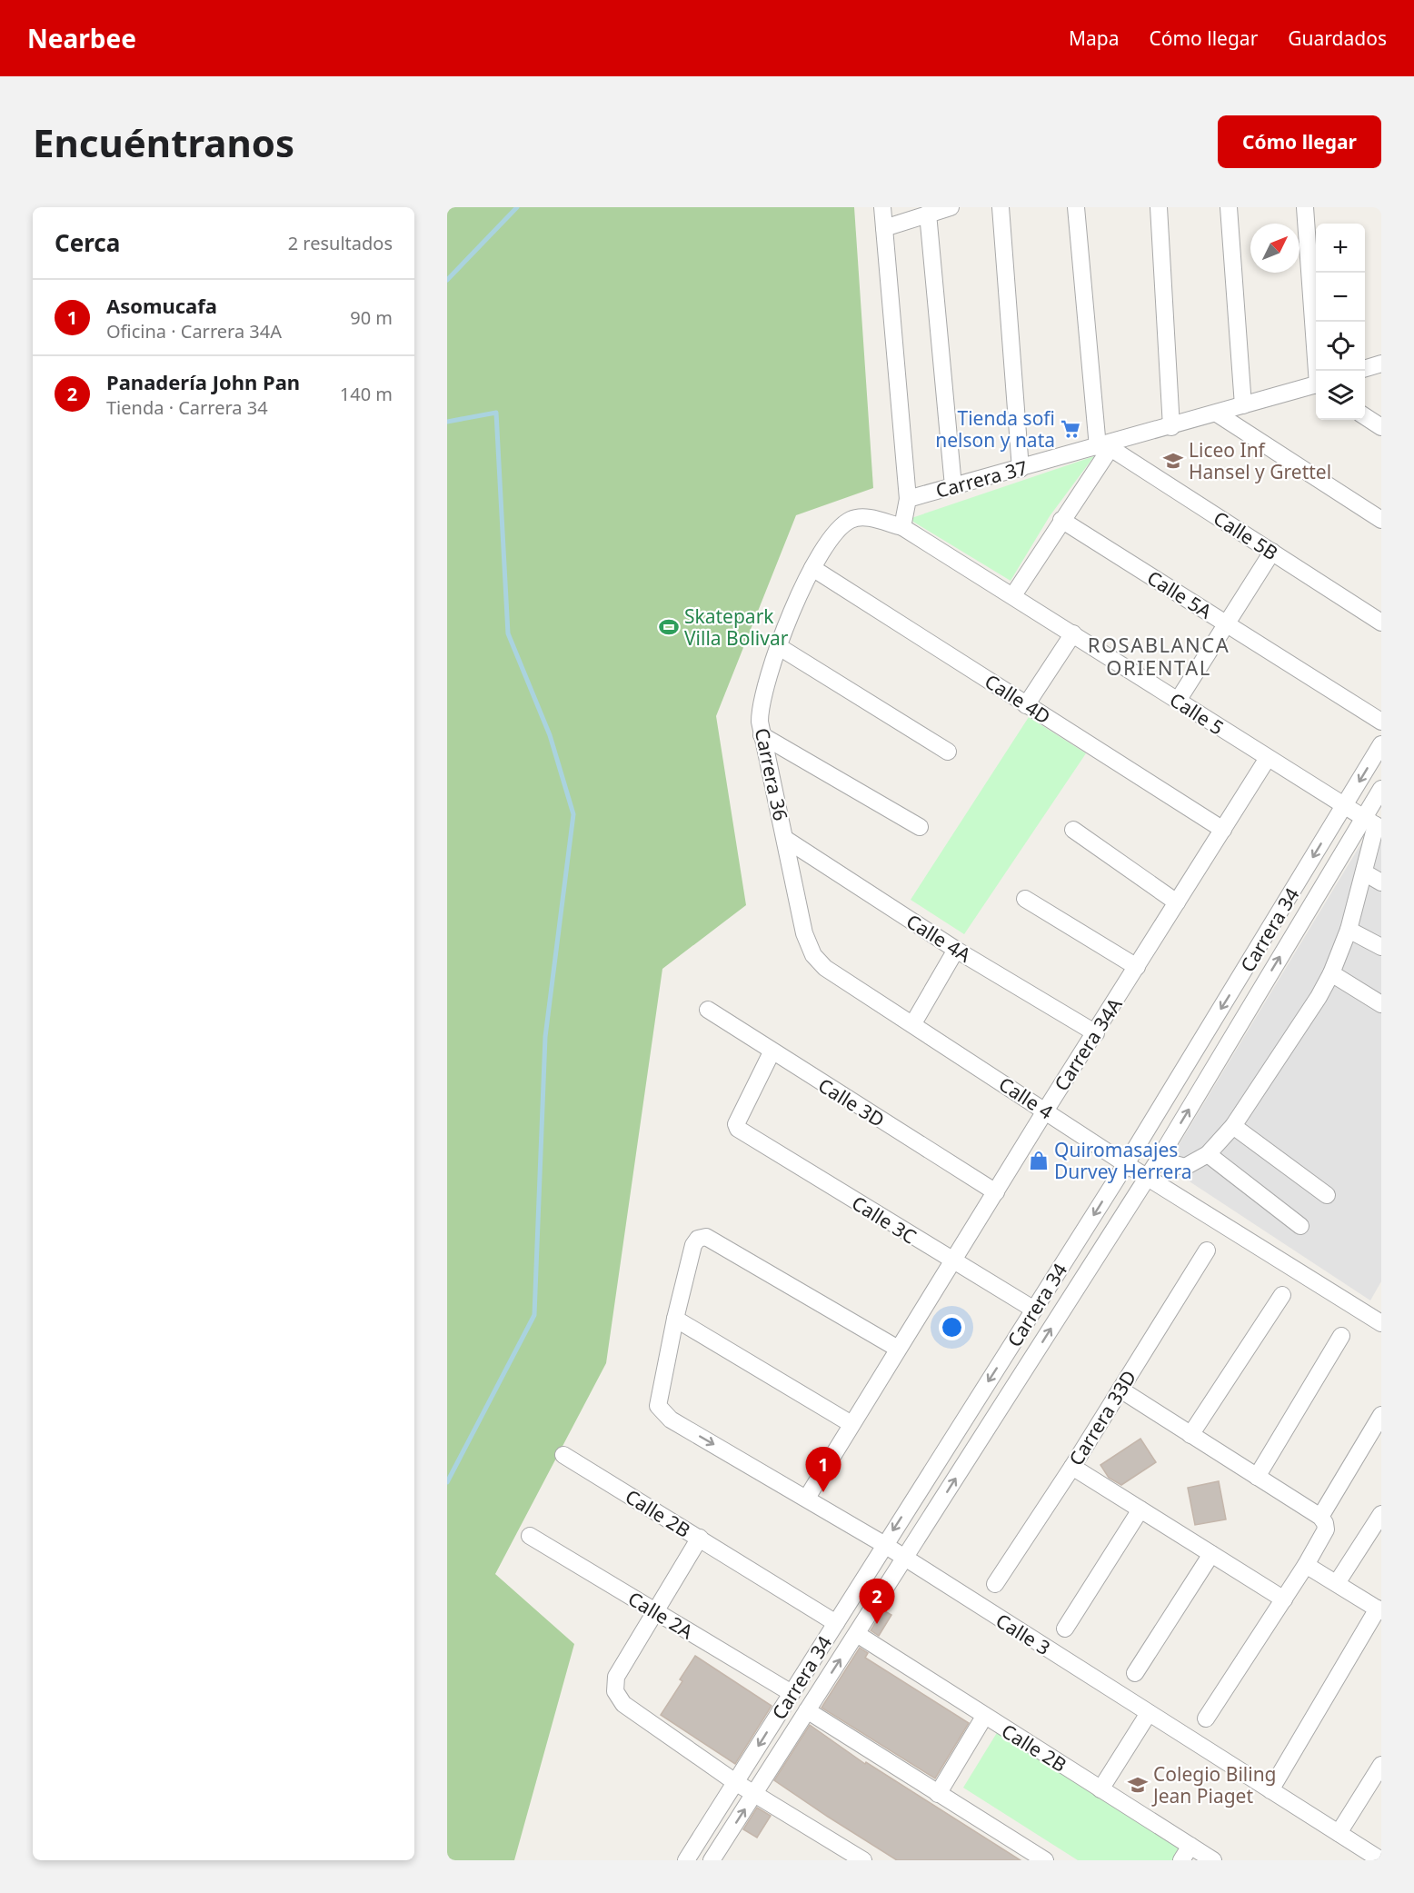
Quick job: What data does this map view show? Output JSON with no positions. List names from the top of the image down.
{
  "streets": {
    "street": [
      "Carrera 37",
      "Calle 5B",
      "Calle 5A",
      "Calle 4D",
      "Calle 5",
      "Carrera 36",
      "Carrera 34",
      "Calle 4A",
      "Carrera 34A",
      "Calle 4",
      "Calle 3D",
      "Calle 3C",
      "Carrera 33D",
      "Calle 2B",
      "Calle 2A",
      "Calle 3"
    ]
  },
  "crossings": [
    ["Carrera 37", "Calle 5B"],
    ["Calle 4D", "Carrera 36"],
    ["Calle 4D", "Carrera 34A"],
    ["Calle 5", "Carrera 34"],
    ["Calle 5", "Carrera 34A"],
    ["Carrera 36", "Calle 4A"],
    ["Carrera 36", "Calle 4"],
    ["Carrera 34", "Calle 4"],
    ["Carrera 34", "Calle 3C"],
    ["Carrera 34", "Calle 2B"],
    ["Carrera 34", "Calle 2A"],
    ["Carrera 34", "Calle 3"],
    ["Calle 4A", "Carrera 34A"],
    ["Carrera 34A", "Calle 4"],
    ["Carrera 34A", "Calle 3D"],
    ["Carrera 34A", "Calle 3C"],
    ["Carrera 34A", "Calle 3"],
    ["Calle 3D", "Calle 3C"]
  ],
  "districts": ["ROSABLANCA ORIENTAL"],
  "places": {
    "supermarket": ["Tienda sofi nelson y nata"],
    "school or university": ["Liceo Inf Hansel y Grettel", "Colegio Biling Jean Piaget"],
    "sports": ["Skatepark Villa Bolivar"],
    "shop": ["Quiromasajes Durvey Herrera"]
  },
  "north": "top right",
  "page": {
    "header": "Nearbee",
    "nav": ["Mapa", "Cómo llegar", "Guardados"],
    "buttons": "Cómo llegar",
    "title": "Encuéntranos",
    "heading": ["Cerca", "2 resultados"],
    "map_buttons": ["+", "−"],
    "list": [
      {
        "mark": "1",
        "name": "Asomucafa",
        "note": "Oficina · Carrera 34A",
        "value": "90 m"
      },
      {
        "mark": "2",
        "name": "Panadería John Pan",
        "note": "Tienda · Carrera 34",
        "value": "140 m"
      }
    ],
    "pins": ["1", "2"]
  }
}
